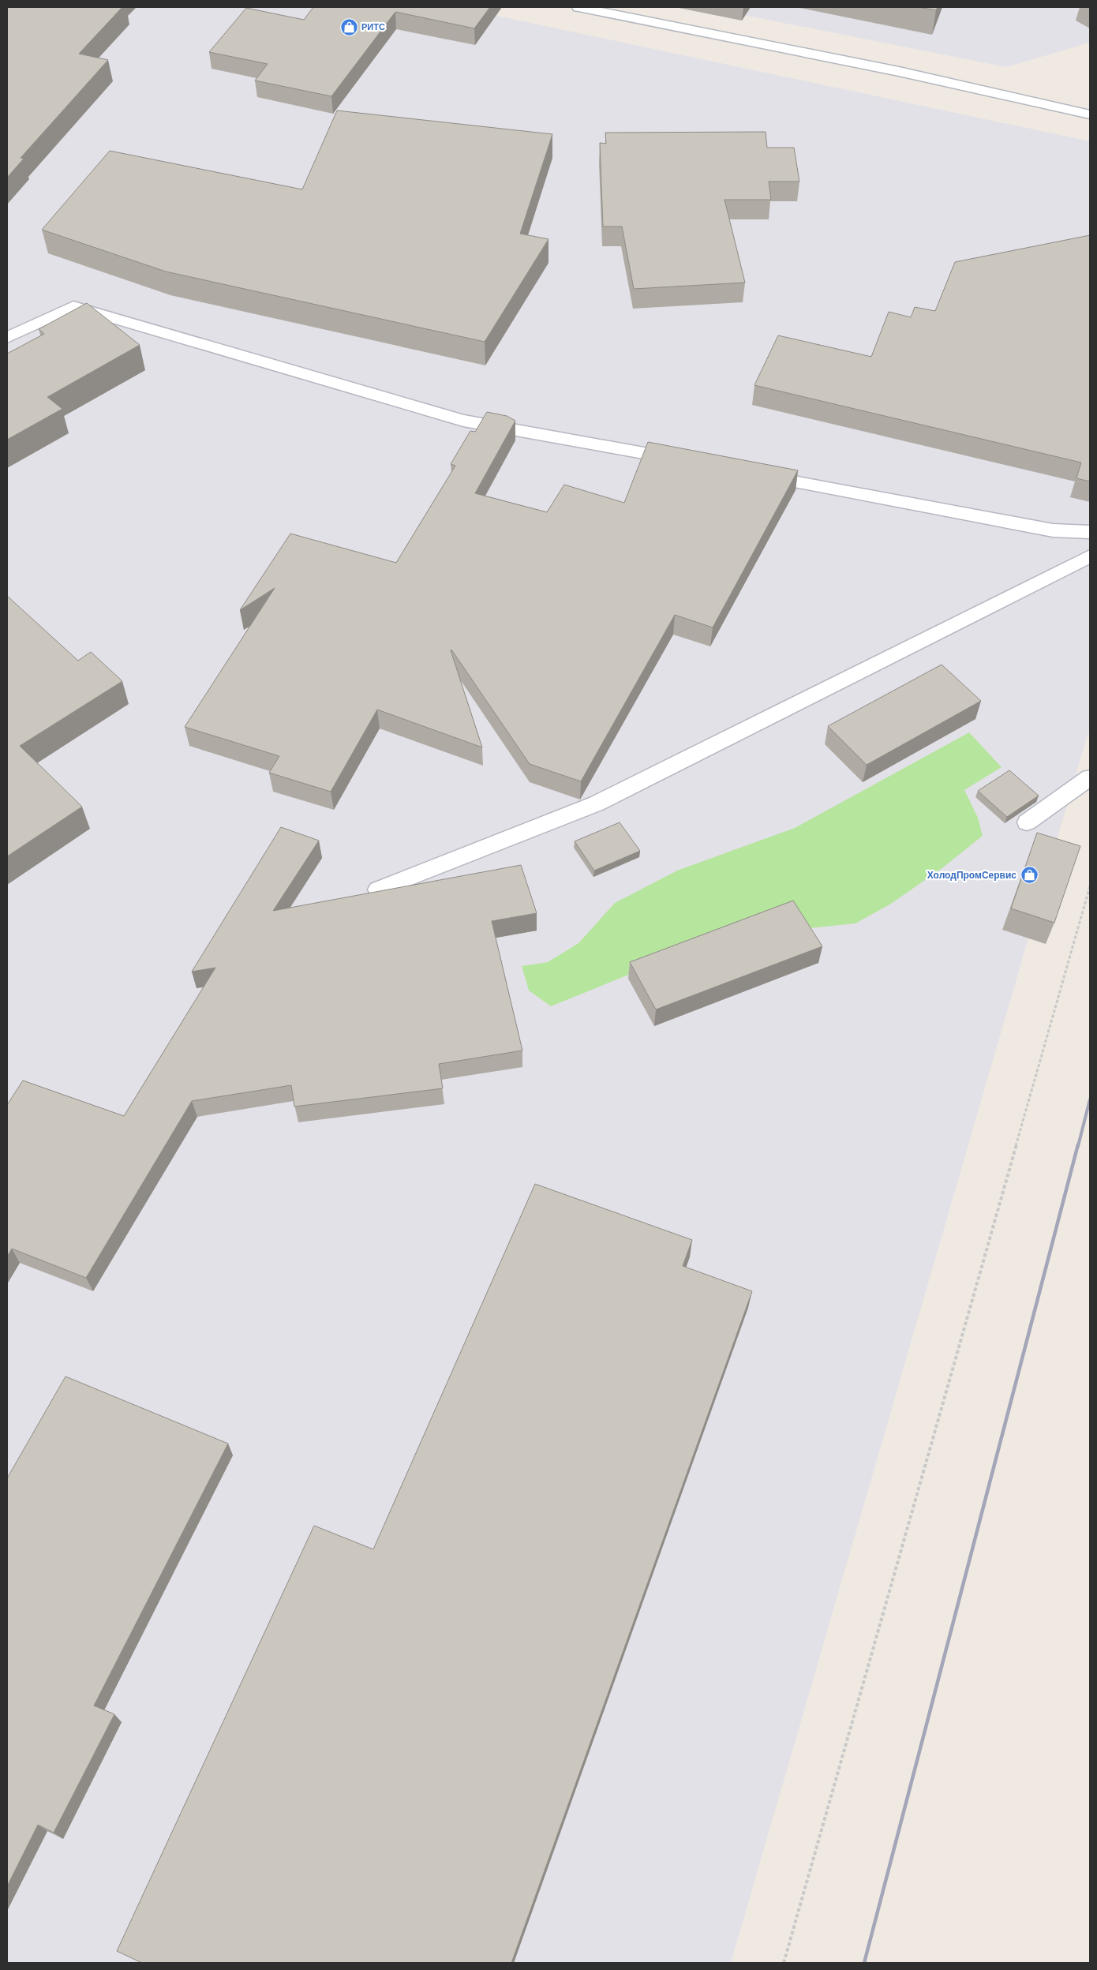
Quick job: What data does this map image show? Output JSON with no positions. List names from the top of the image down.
{
  "places": {
    "shop": ["РИТС", "ХолодПромСервис"]
  }
}
